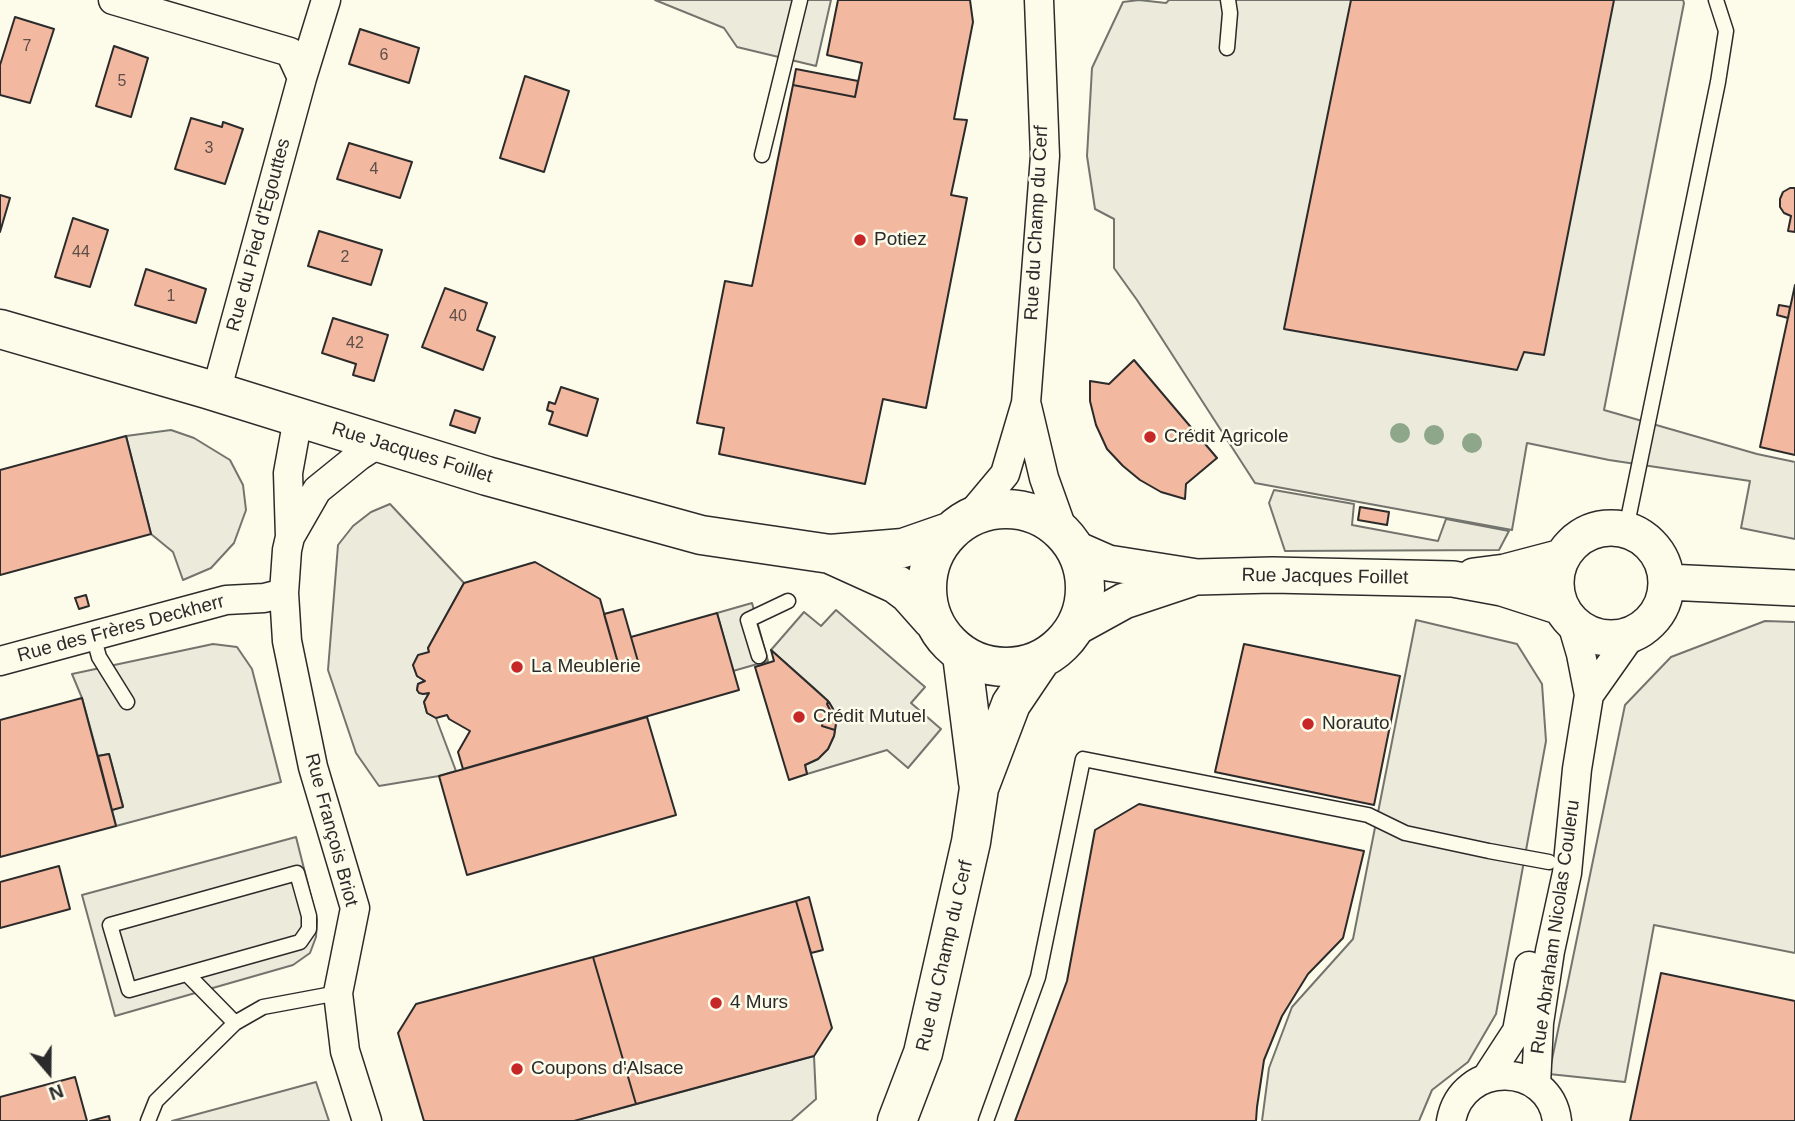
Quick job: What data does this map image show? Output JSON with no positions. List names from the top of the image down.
{
  "streets": {
    "main road": ["Rue du Champ du Cerf", "Rue Jacques Foillet"],
    "street": [
      "Rue du Pied d'Egouttes",
      "Rue des Frères Deckherr",
      "Rue François Briot",
      "Rue Abraham Nicolas Couleru"
    ]
  },
  "crossings": [
    ["Rue du Champ du Cerf", "Rue Jacques Foillet"],
    ["Rue du Pied d'Egouttes", "Rue Jacques Foillet"],
    ["Rue Jacques Foillet", "Rue François Briot"],
    ["Rue Jacques Foillet", "Rue Abraham Nicolas Couleru"],
    ["Rue des Frères Deckherr", "Rue François Briot"]
  ],
  "places": [
    "Potiez",
    "Crédit Agricole",
    "La Meublerie",
    "Crédit Mutuel",
    "Norauto",
    "4 Murs",
    "Coupons d'Alsace"
  ],
  "house_numbers": [
    "7",
    "6",
    "5",
    "3",
    "4",
    "44",
    "2",
    "1",
    "40",
    "42"
  ],
  "north": "bottom"
}
